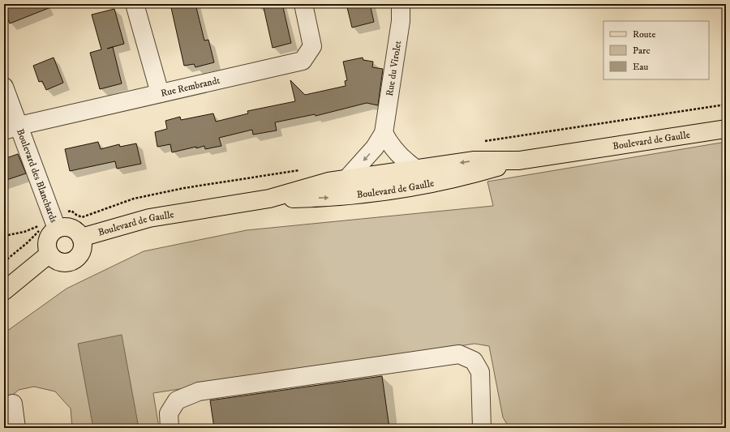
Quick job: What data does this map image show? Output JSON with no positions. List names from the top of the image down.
{
  "streets": {
    "main road": ["Boulevard de Gaulle"],
    "street": ["Rue du Virolet", "Rue Rembrandt", "Boulevard des Blanchards"]
  },
  "crossings": [
    ["Rue du Virolet", "Boulevard de Gaulle"],
    ["Rue Rembrandt", "Boulevard des Blanchards"],
    ["Boulevard de Gaulle", "Boulevard des Blanchards"]
  ],
  "legend": ["Route", "Parc", "Eau"]
}
